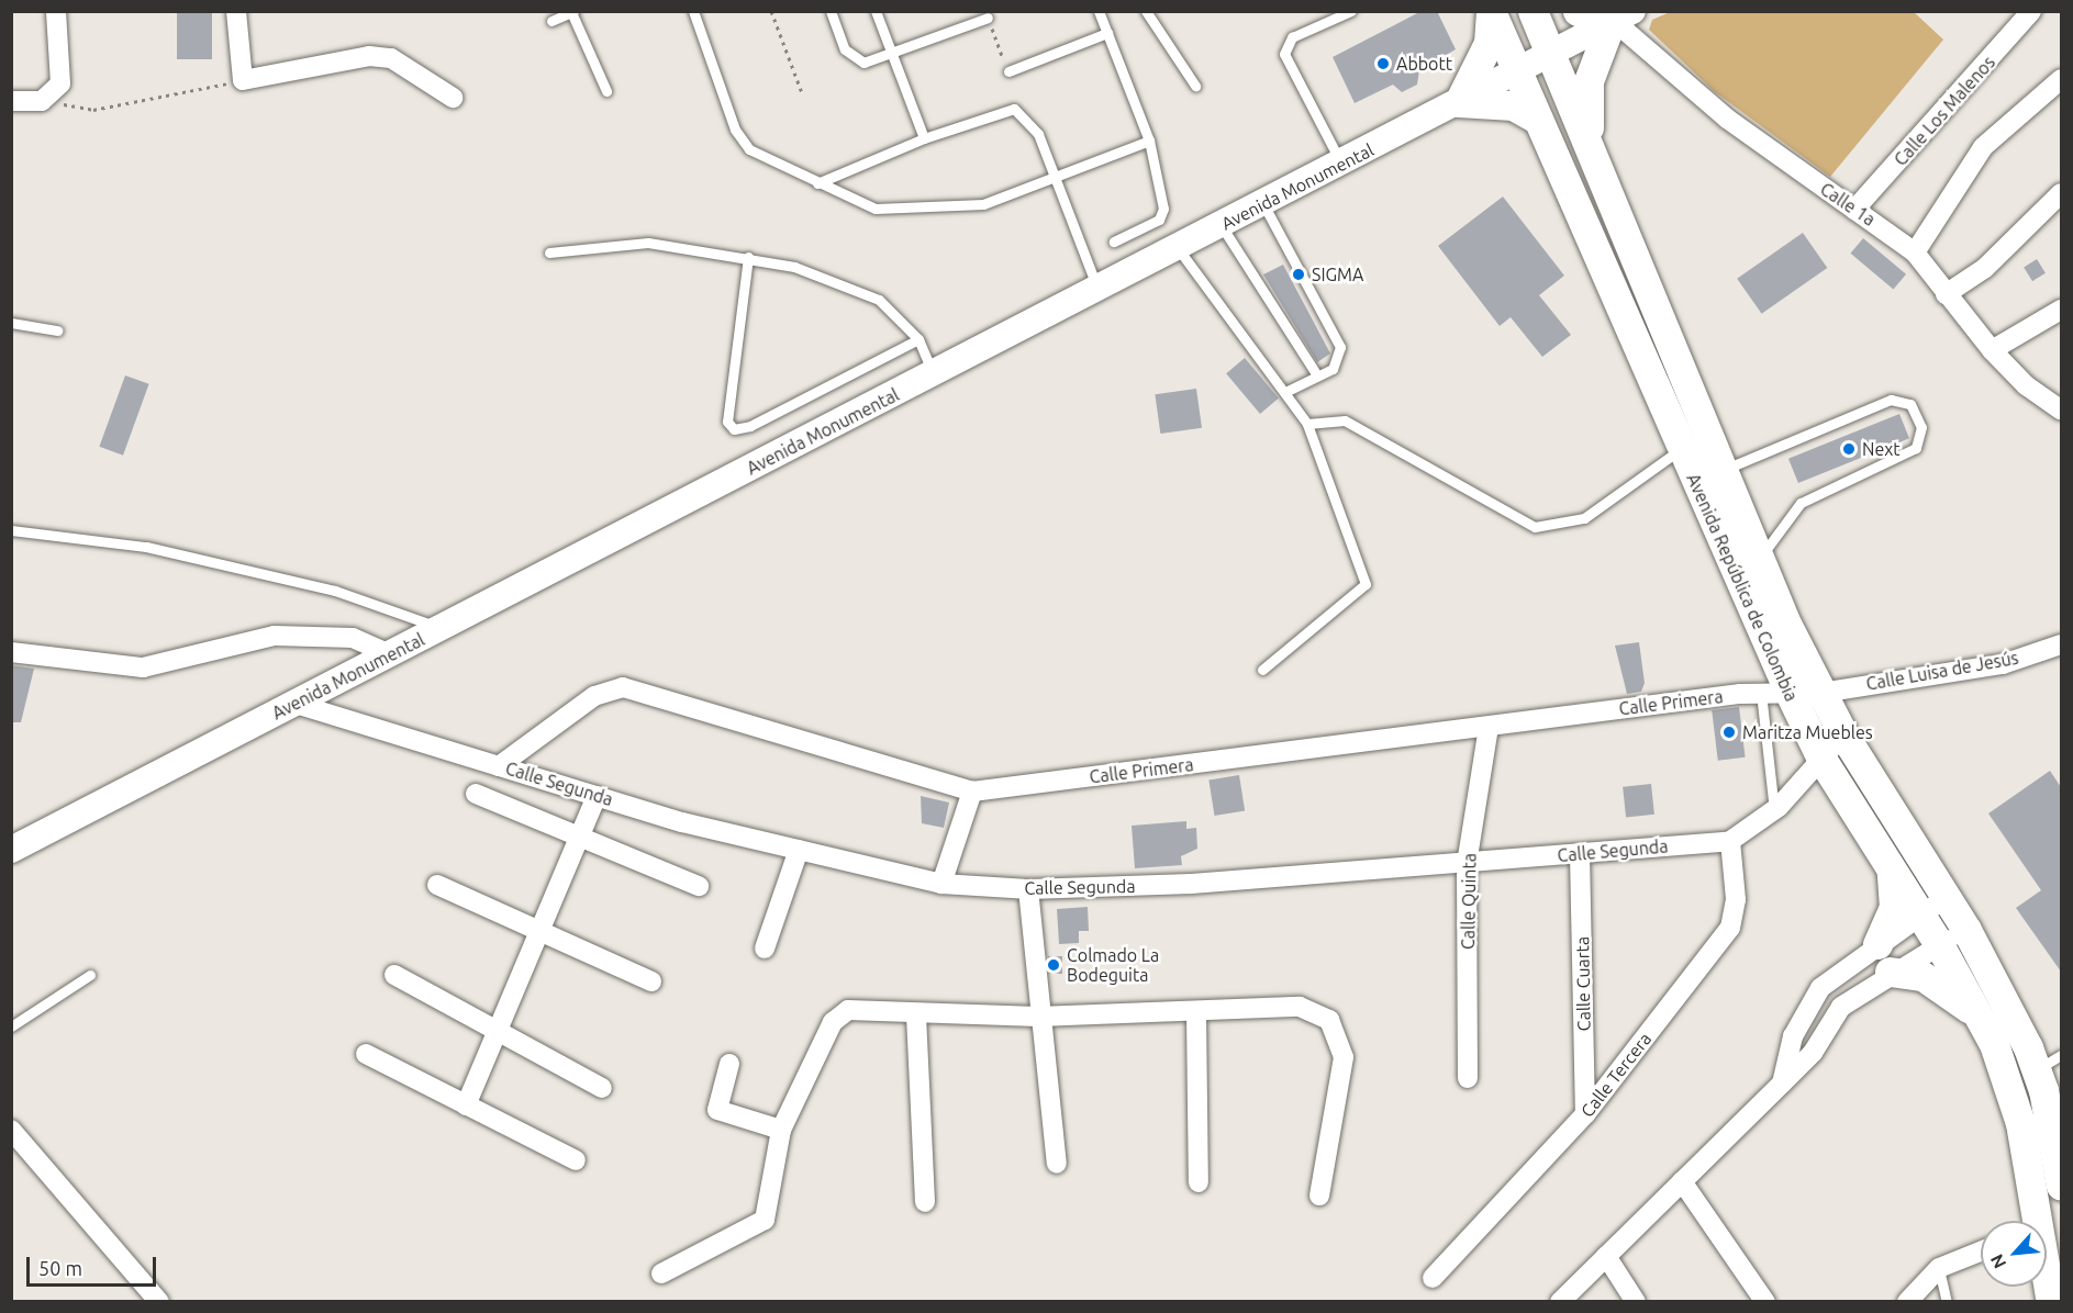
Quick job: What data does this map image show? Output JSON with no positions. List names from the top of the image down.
{
  "streets": {
    "main road": ["Avenida Monumental", "Avenida República de Colombia"],
    "street": [
      "Calle Los Malenos",
      "Calle 1a",
      "Calle Luisa de Jesús",
      "Calle Primera",
      "Calle Segunda",
      "Calle Quinta",
      "Calle Cuarta",
      "Calle Tercera"
    ]
  },
  "crossings": [
    ["Calle Los Malenos", "Calle 1a"],
    ["Avenida Monumental", "Calle 1a"],
    ["Avenida Monumental", "Avenida República de Colombia"],
    ["Avenida Monumental", "Calle Segunda"],
    ["Avenida República de Colombia", "Calle Luisa de Jesús"],
    ["Avenida República de Colombia", "Calle Primera"],
    ["Avenida República de Colombia", "Calle Segunda"],
    ["Calle Luisa de Jesús", "Calle Primera"],
    ["Calle Primera", "Calle Segunda"],
    ["Calle Primera", "Calle Quinta"],
    ["Calle Segunda", "Calle Quinta"],
    ["Calle Segunda", "Calle Cuarta"],
    ["Calle Segunda", "Calle Tercera"],
    ["Calle Cuarta", "Calle Tercera"]
  ],
  "places": [
    "Abbott",
    "SIGMA",
    "Next",
    "Maritza Muebles",
    "Colmado La Bodeguita"
  ],
  "scale_bar": "50 m",
  "north": "bottom left"
}
